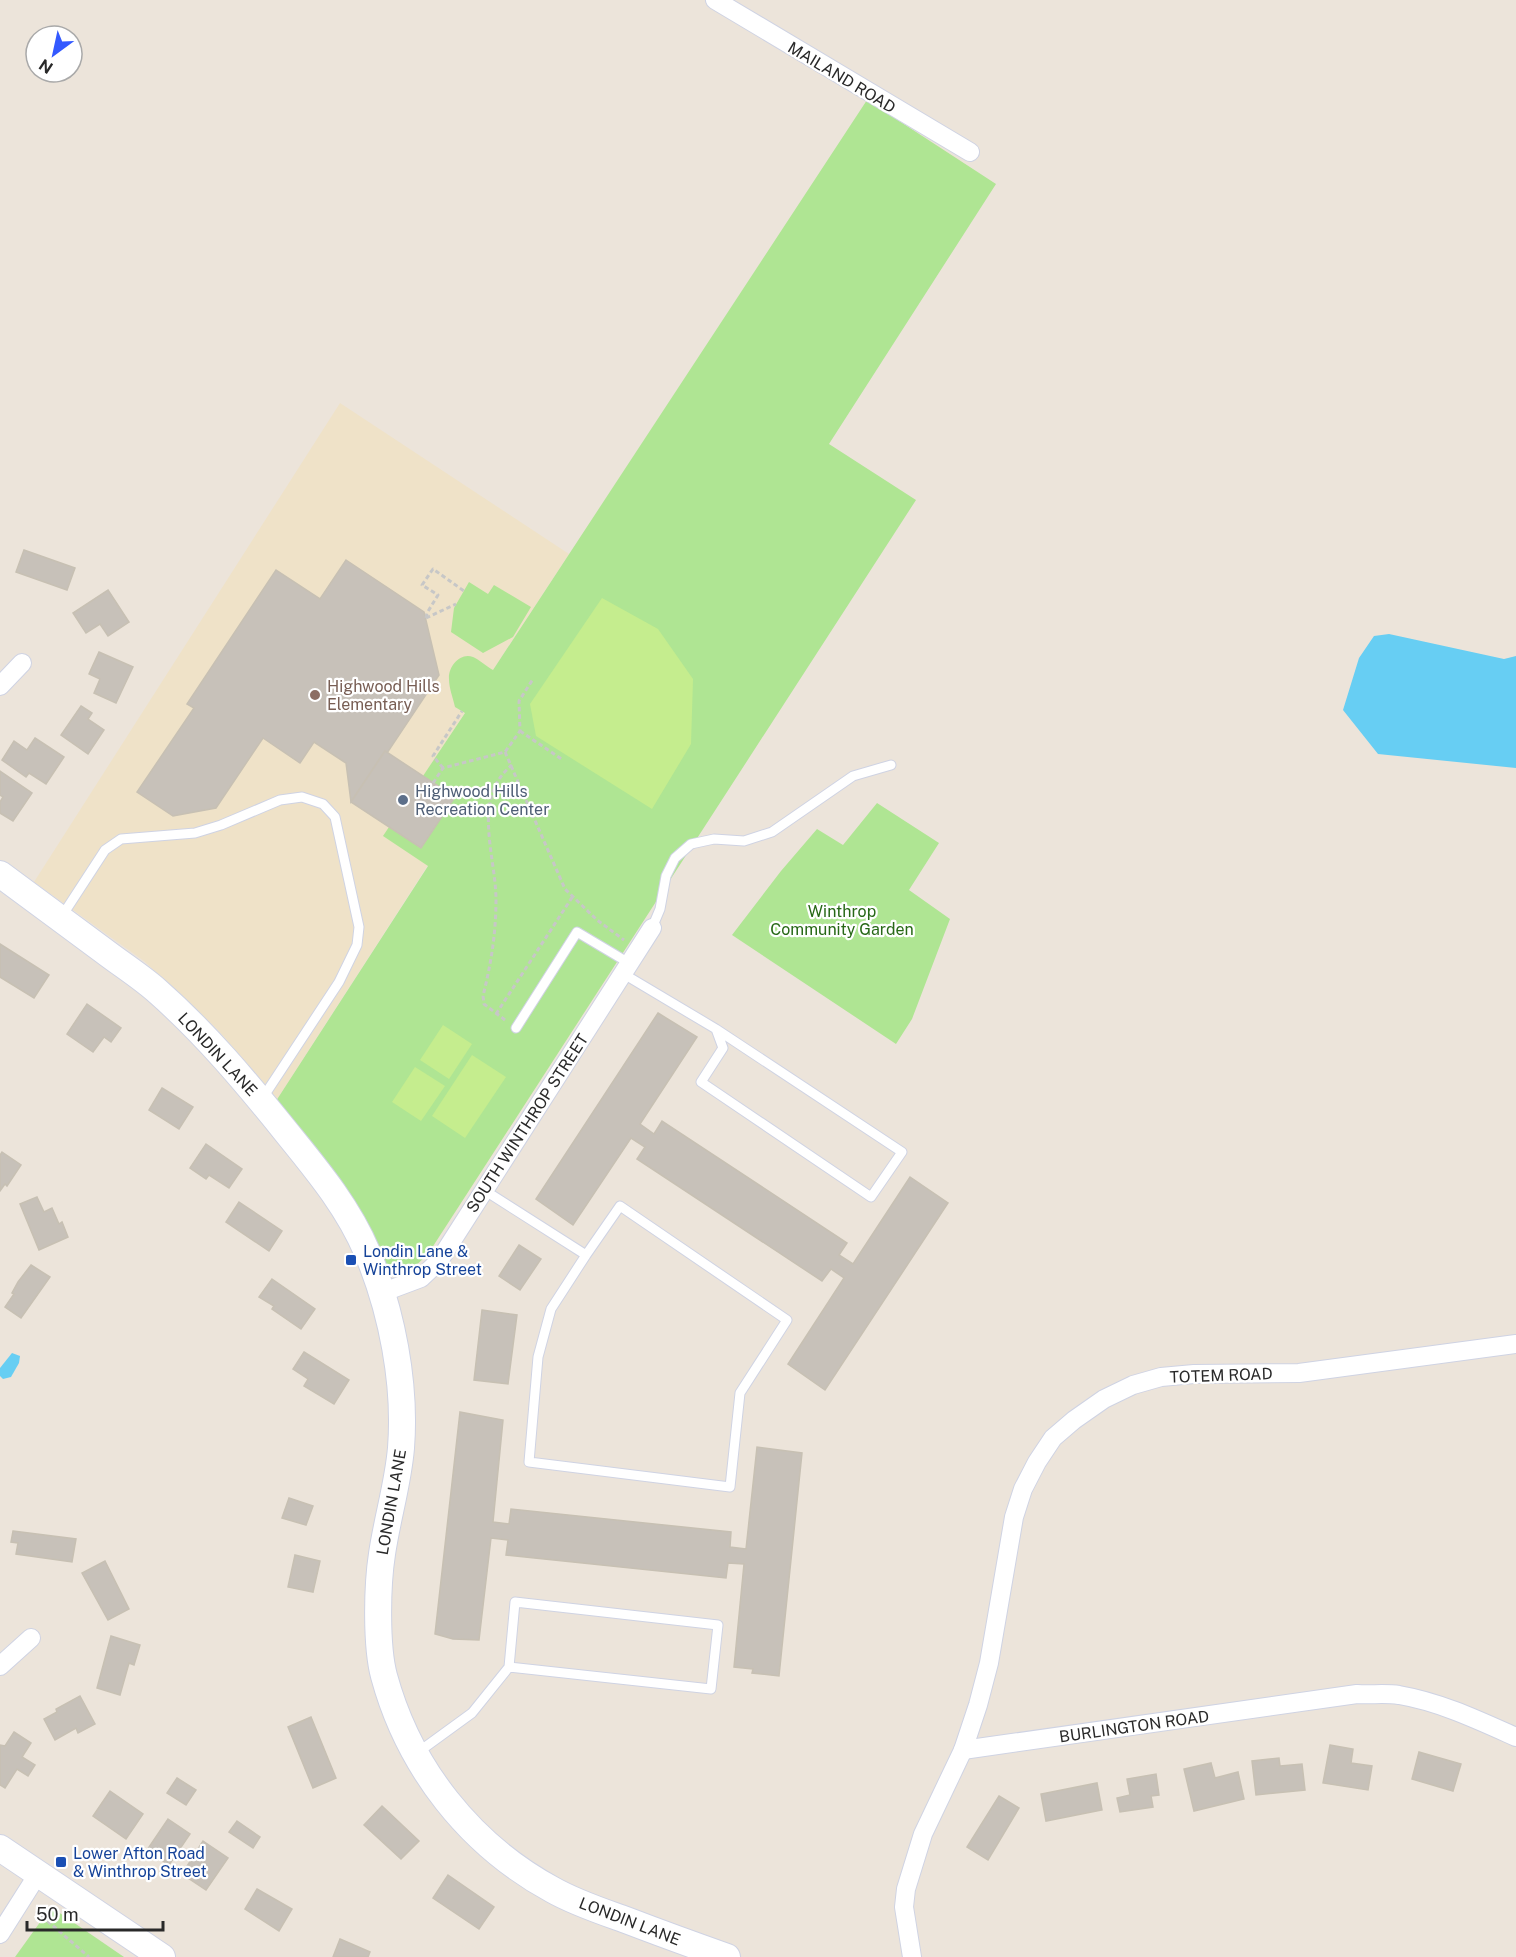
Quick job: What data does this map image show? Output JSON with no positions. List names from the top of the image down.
{
  "streets": {
    "street": [
      "MAILAND ROAD",
      "LONDIN LANE",
      "SOUTH WINTHROP STREET",
      "TOTEM ROAD",
      "BURLINGTON ROAD"
    ]
  },
  "crossings": [
    ["LONDIN LANE", "SOUTH WINTHROP STREET"],
    ["TOTEM ROAD", "BURLINGTON ROAD"]
  ],
  "parks": ["Winthrop Community Garden"],
  "places": {
    "other": ["Highwood Hills Elementary", "Highwood Hills Recreation Center"],
    "transit": ["Londin Lane & Winthrop Street", "Lower Afton Road & Winthrop Street"]
  },
  "scale_bar": "50 m",
  "north": "bottom left"
}
